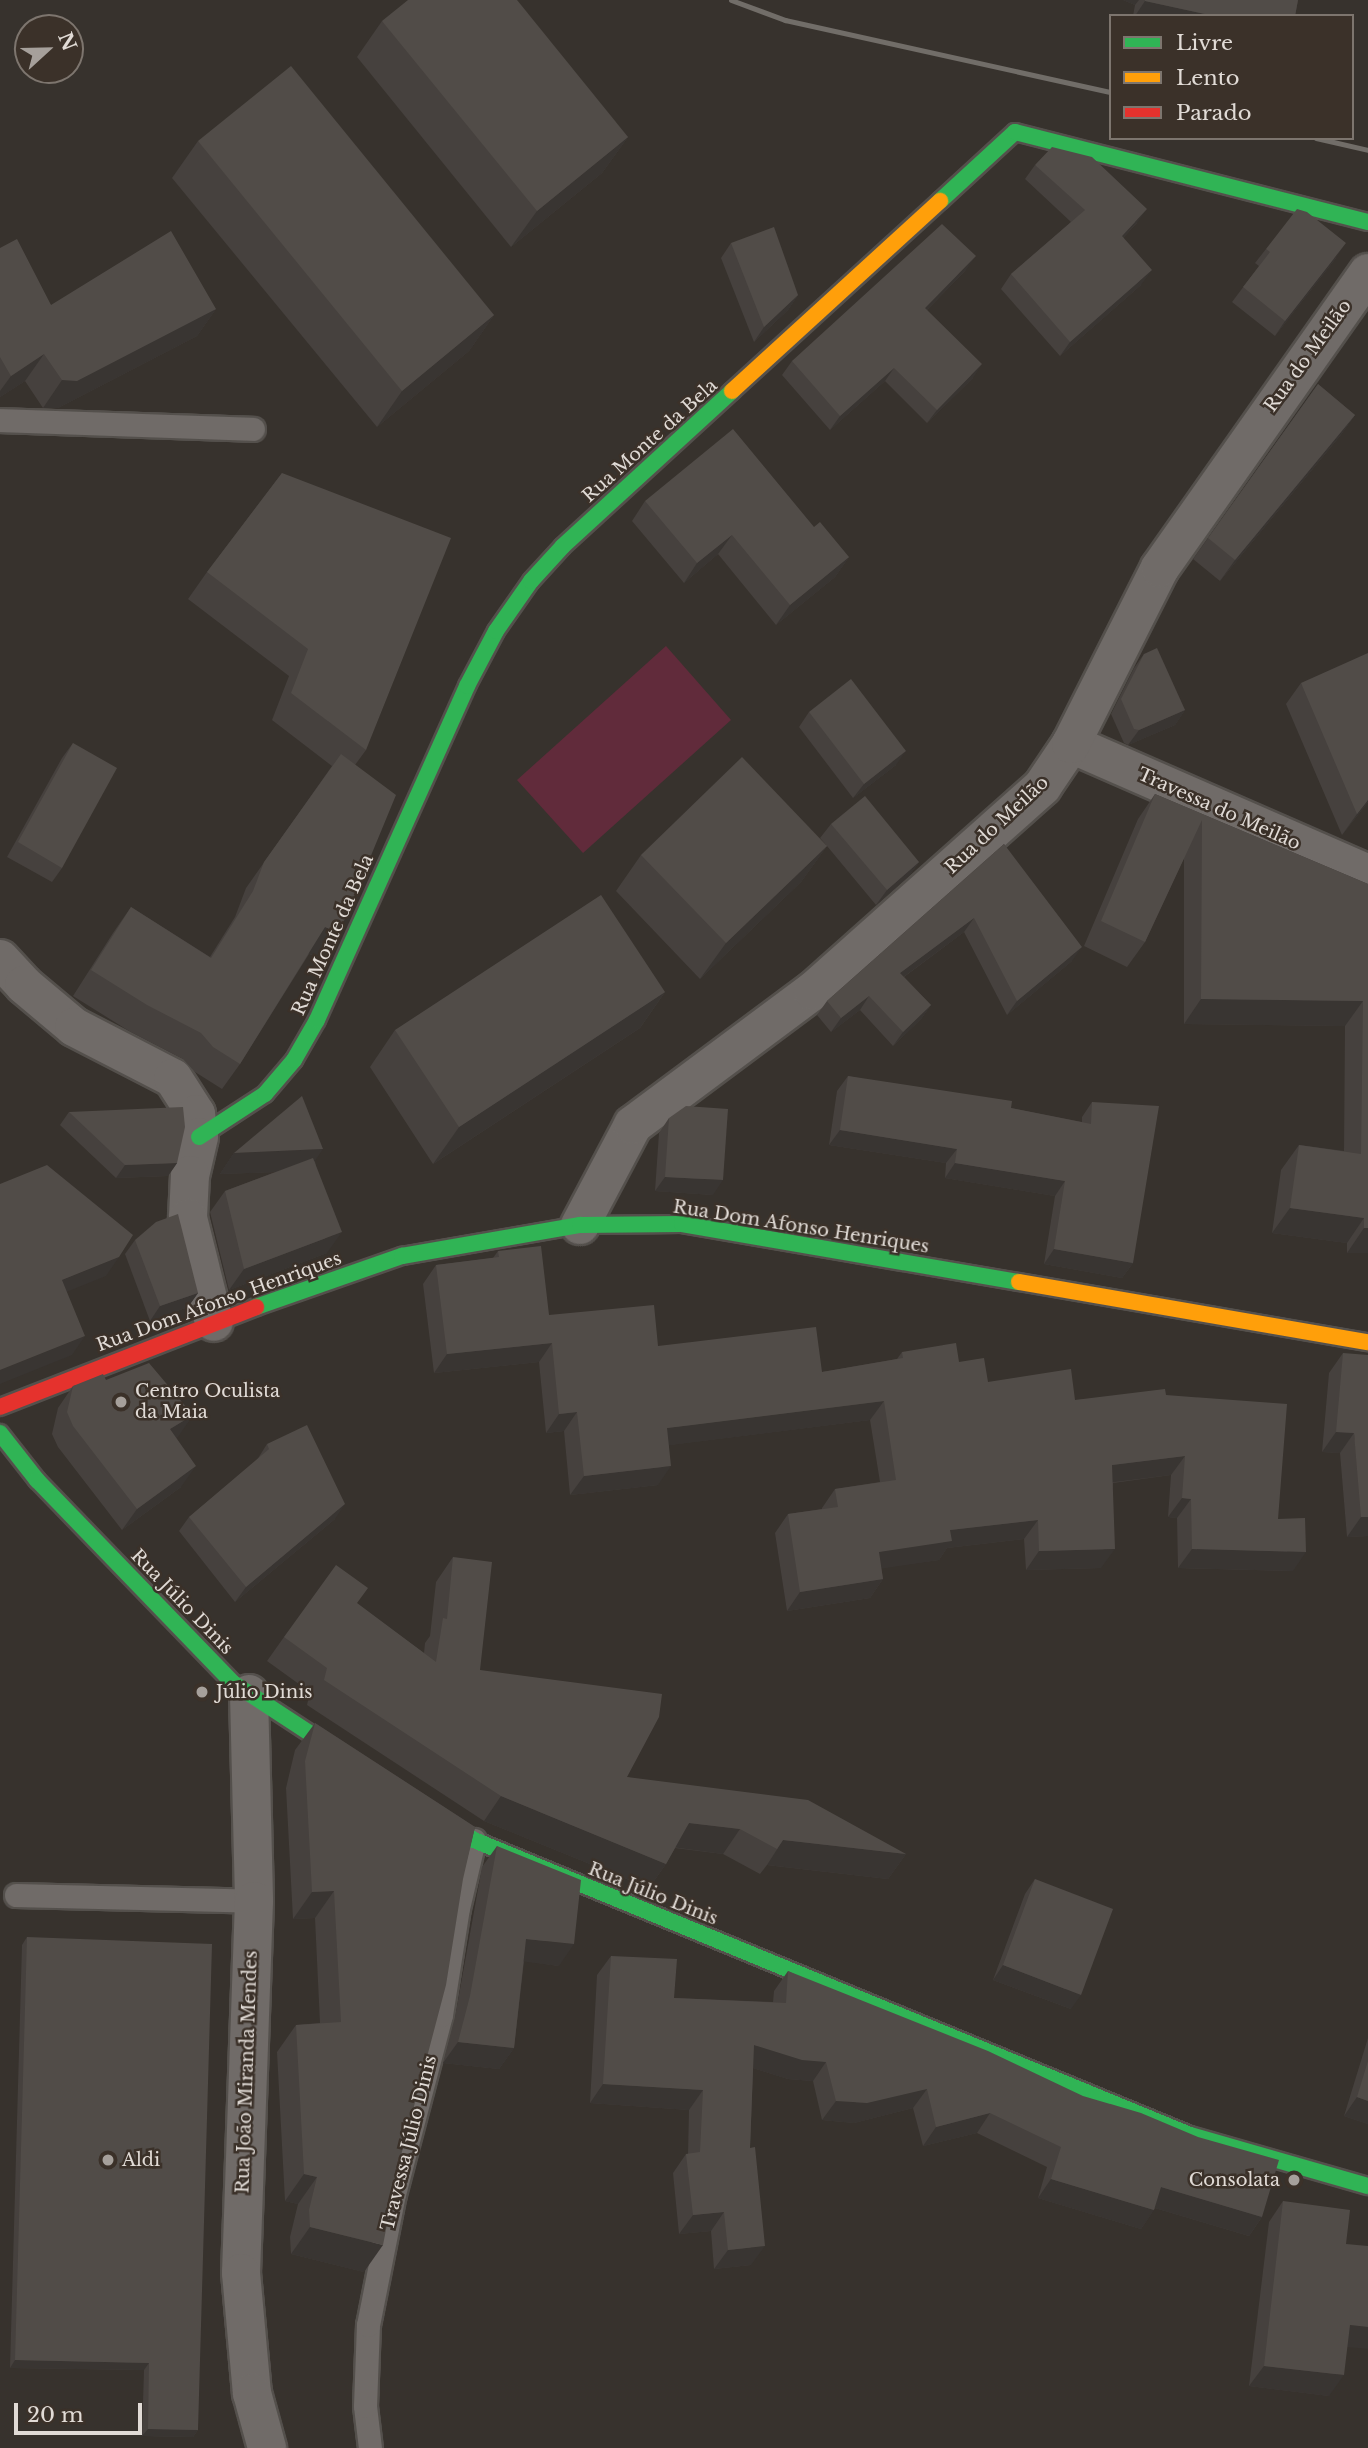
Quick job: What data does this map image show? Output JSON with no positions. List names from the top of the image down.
{
  "streets": {
    "main road": ["Rua Monte da Bela", "Rua Dom Afonso Henriques", "Rua Júlio Dinis"],
    "street": ["Rua do Meilão", "Travessa do Meilão", "Rua João Miranda Mendes"],
    "lane": ["Travessa Júlio Dinis"]
  },
  "crossings": [
    ["Rua do Meilão", "Travessa do Meilão"],
    ["Rua do Meilão", "Rua Dom Afonso Henriques"],
    ["Rua Júlio Dinis", "Rua João Miranda Mendes"],
    ["Rua Júlio Dinis", "Travessa Júlio Dinis"]
  ],
  "places": [
    "Centro Oculista da Maia",
    "Júlio Dinis",
    "Aldi",
    "Consolata"
  ],
  "legend": ["Livre", "Lento", "Parado"],
  "scale_bar": "20 m",
  "north": "right"
}
